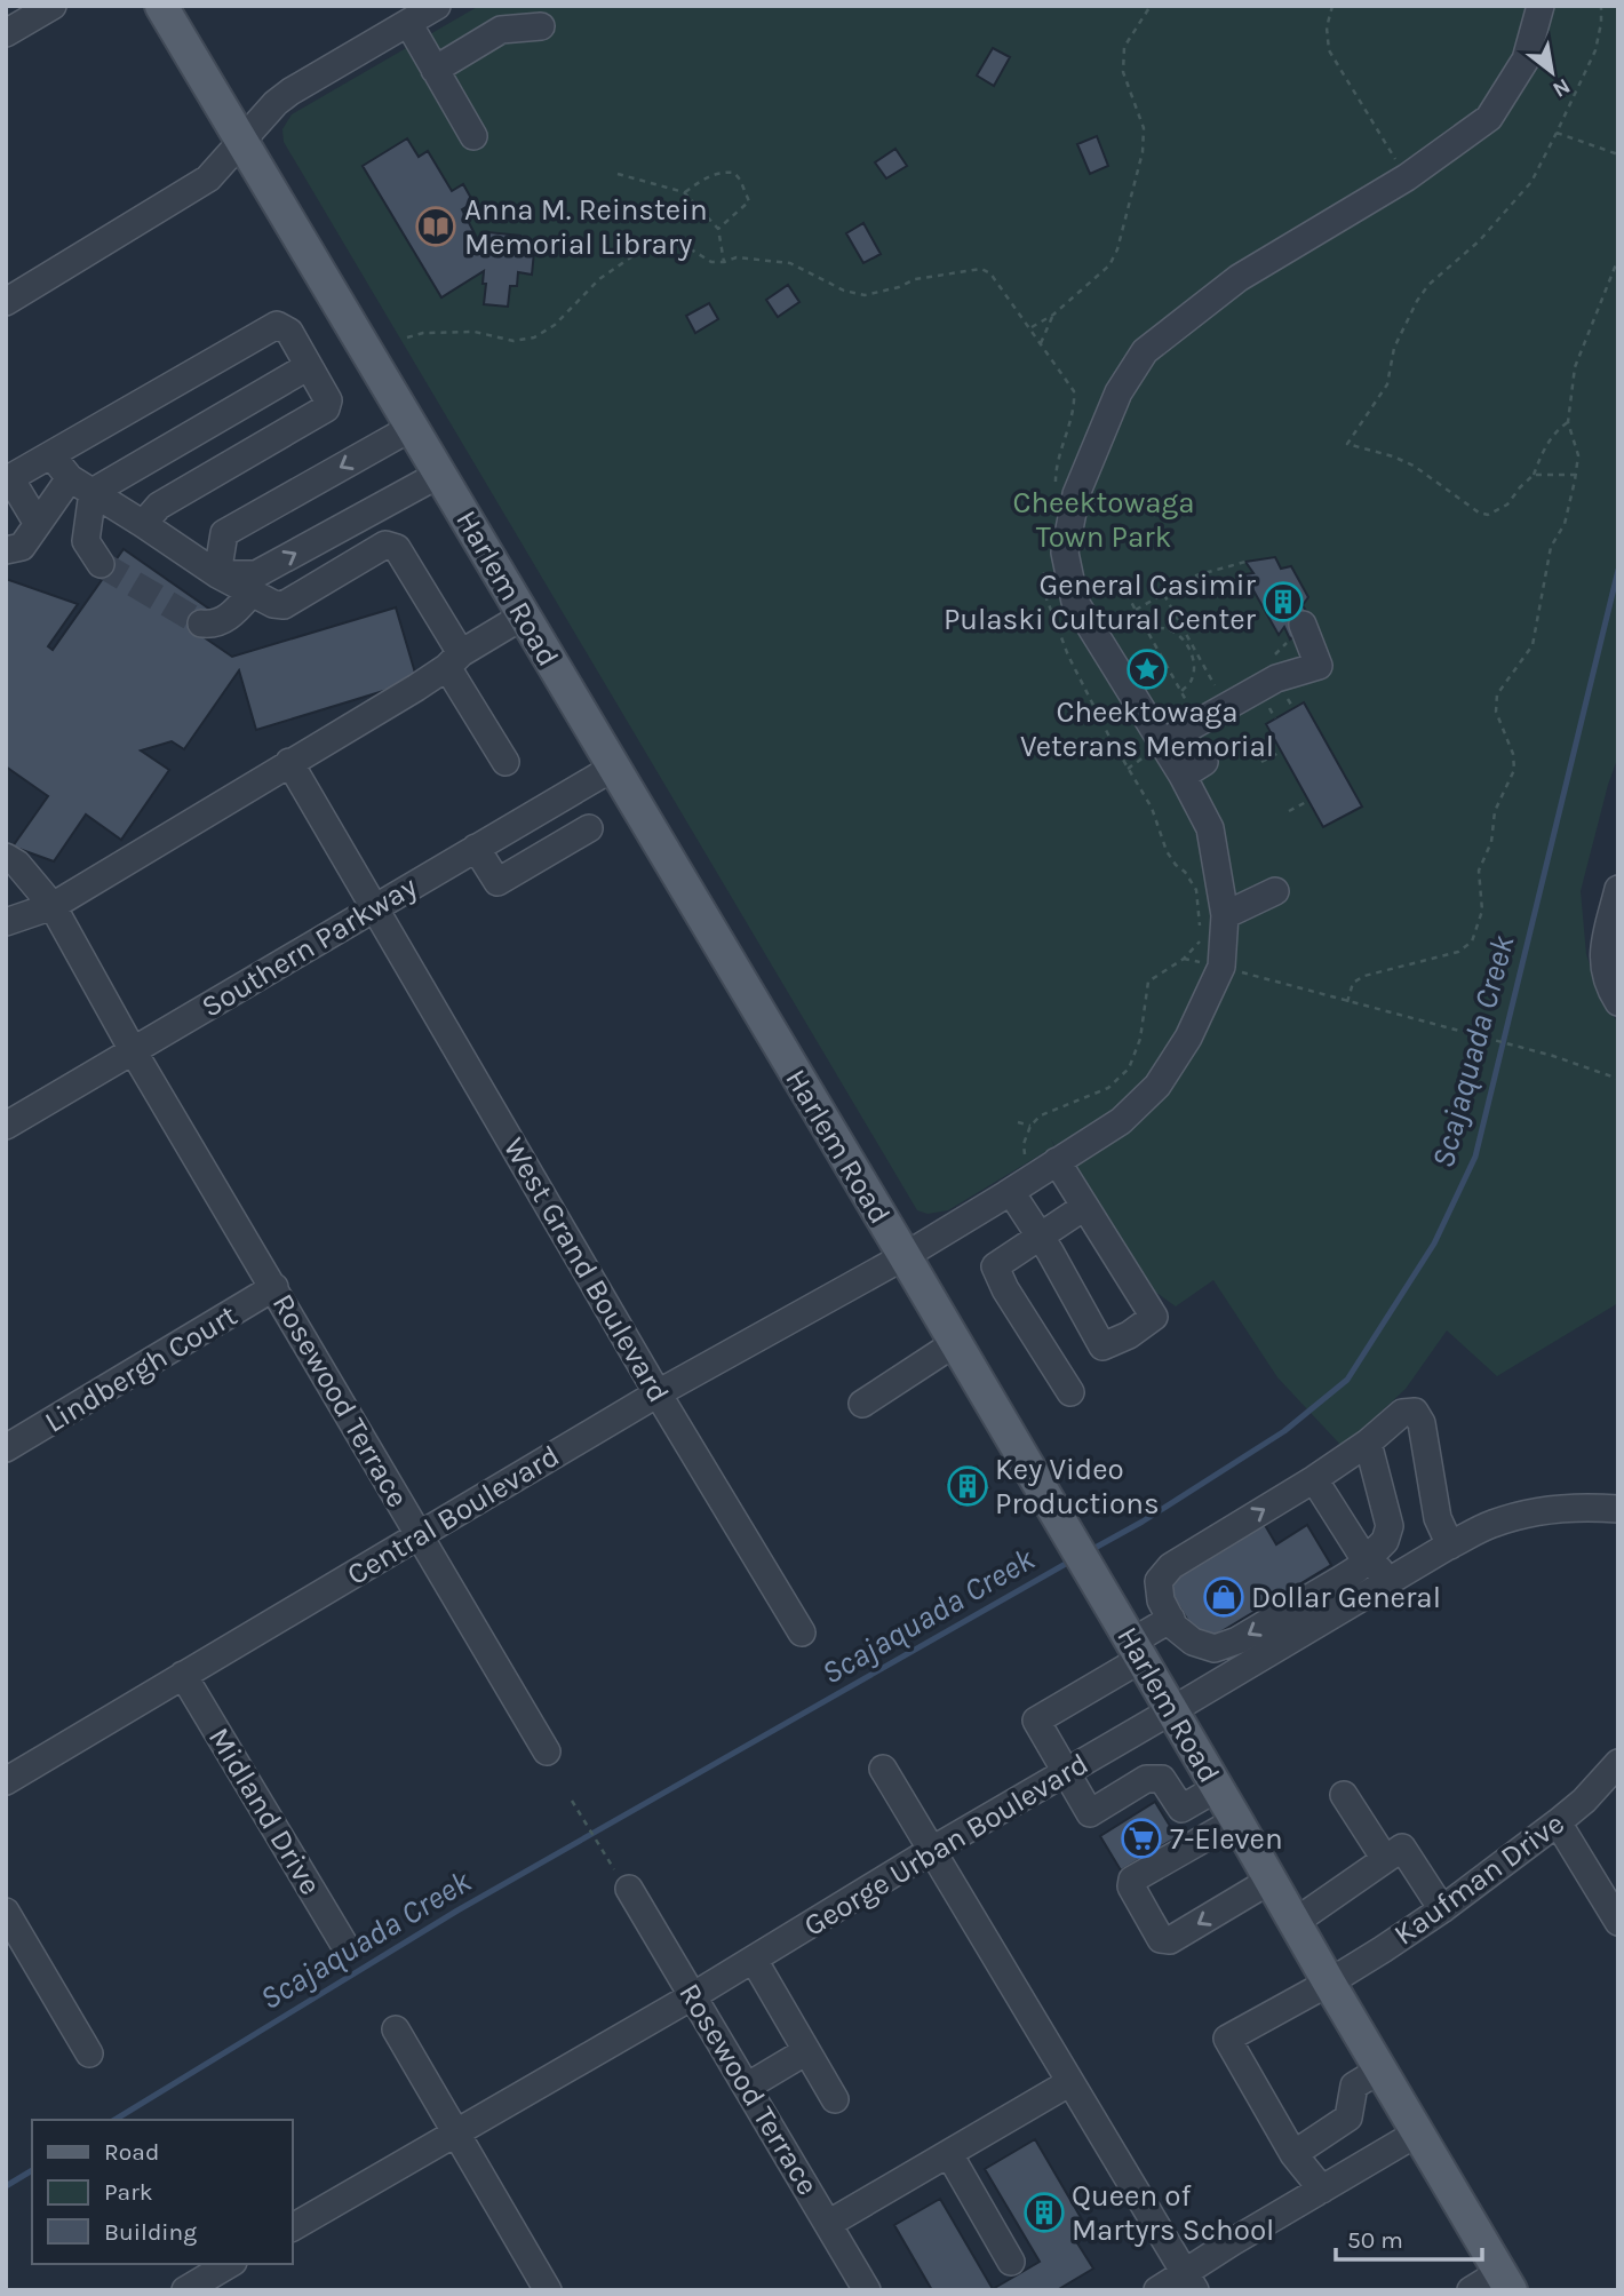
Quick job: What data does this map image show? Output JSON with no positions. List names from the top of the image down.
{
  "streets": {
    "main road": ["Harlem Road"],
    "street": [
      "Southern Parkway",
      "West Grand Boulevard",
      "Lindbergh Court",
      "Rosewood Terrace",
      "Central Boulevard",
      "Midland Drive",
      "George Urban Boulevard",
      "Kaufman Drive"
    ]
  },
  "crossings": [
    ["Harlem Road", "Southern Parkway"],
    ["Harlem Road", "Central Boulevard"],
    ["Harlem Road", "George Urban Boulevard"],
    ["Harlem Road", "Kaufman Drive"],
    ["Southern Parkway", "West Grand Boulevard"],
    ["Southern Parkway", "Rosewood Terrace"],
    ["West Grand Boulevard", "Central Boulevard"],
    ["Lindbergh Court", "Rosewood Terrace"],
    ["Rosewood Terrace", "Central Boulevard"],
    ["Rosewood Terrace", "George Urban Boulevard"],
    ["Central Boulevard", "Midland Drive"]
  ],
  "water": ["Scajaquada Creek"],
  "parks": ["Cheektowaga Town Park"],
  "places": {
    "library": ["Anna M. Reinstein Memorial Library"],
    "building": ["General Casimir Pulaski Cultural Center", "Key Video Productions", "Queen of Martyrs School"],
    "place": ["Cheektowaga Veterans Memorial"],
    "shop": ["Dollar General"],
    "supermarket": ["7-Eleven"]
  },
  "legend": ["Road", "Park", "Building"],
  "scale_bar": "50 m",
  "north": "bottom right"
}
